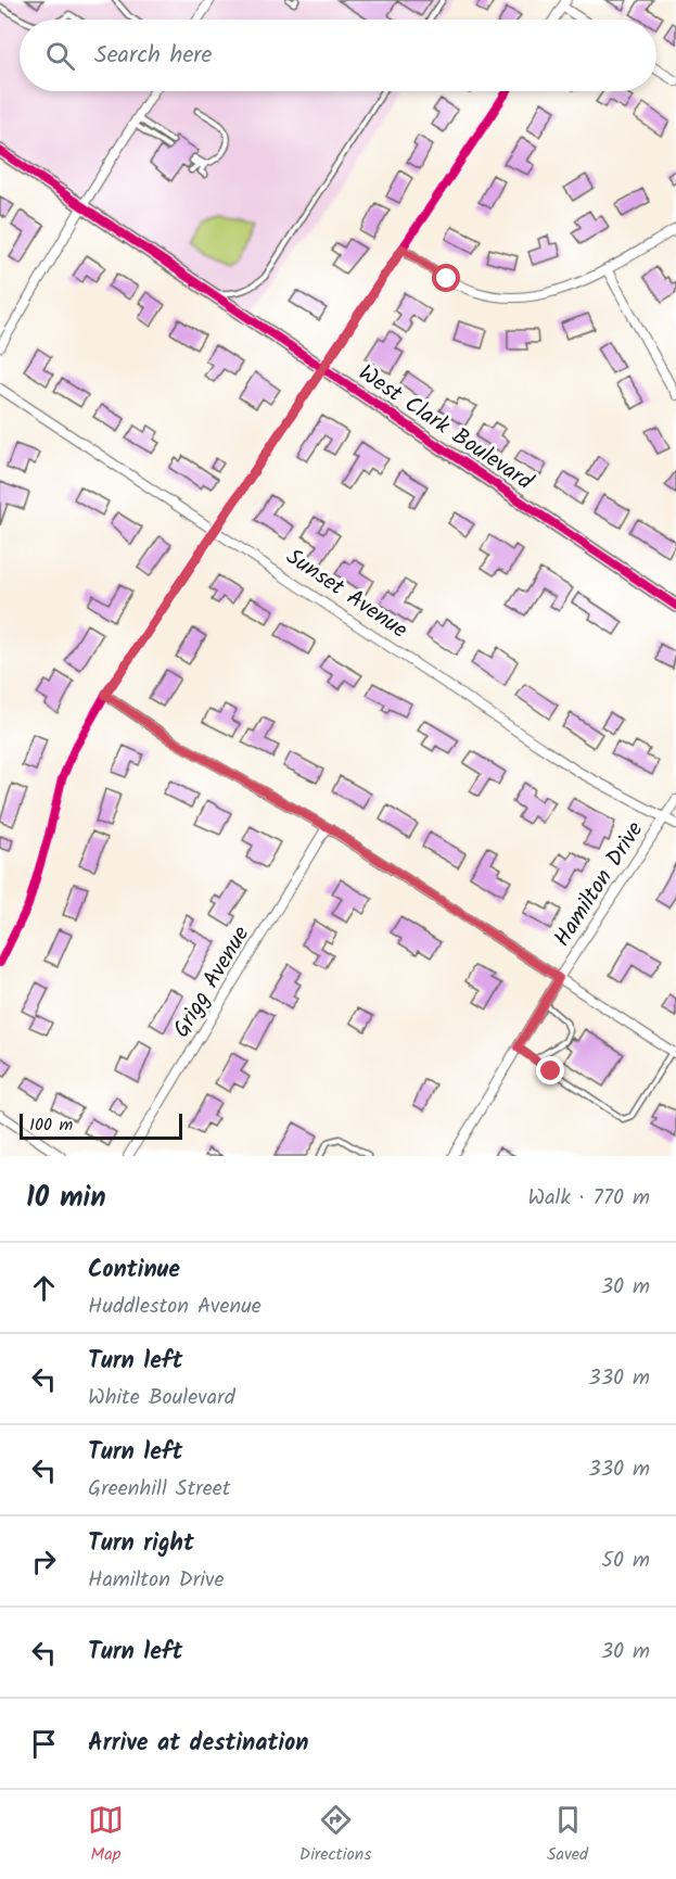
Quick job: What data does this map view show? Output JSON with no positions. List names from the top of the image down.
{
  "streets": {
    "street": [
      "West Clark Boulevard",
      "Sunset Avenue",
      "Hamilton Drive",
      "Grigg Avenue"
    ]
  },
  "crossings": [
    ["Sunset Avenue", "Hamilton Drive"]
  ],
  "scale_bar": "100 m",
  "page": {
    "search": "Search here",
    "scale": "100 m",
    "heading": ["10 min", "Walk · 770 m"],
    "list": [
      ["Continue", "Huddleston Avenue", "30 m"],
      ["Turn left", "White Boulevard", "330 m"],
      ["Turn left", "Greenhill Street", "330 m"],
      ["Turn right", "Hamilton Drive", "50 m"],
      ["Turn left", "30 m"],
      "Arrive at destination"
    ],
    "nav": ["Map", "Directions", "Saved"]
  }
}
